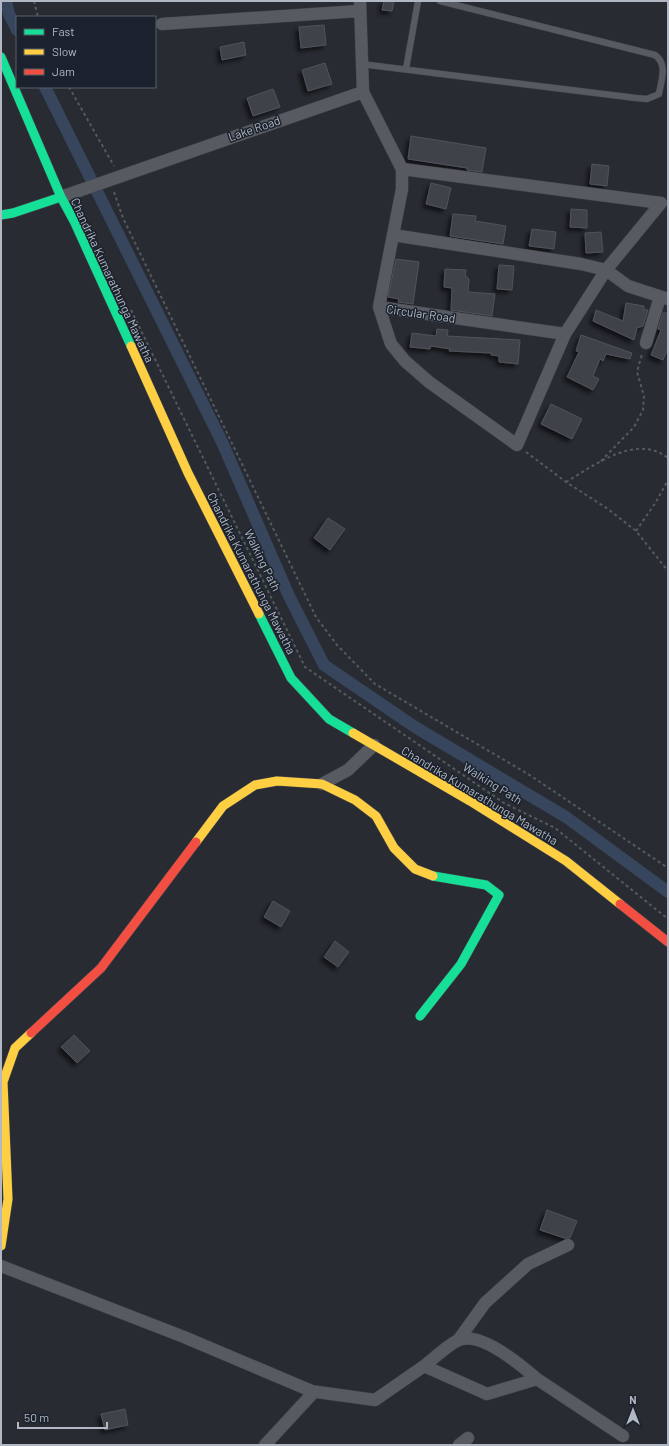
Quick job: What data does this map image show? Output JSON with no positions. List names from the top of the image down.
{
  "streets": {
    "main road": ["Chandrika Kumarathunga Mawatha"],
    "street": ["Lake Road", "Circular Road"],
    "path": ["Walking Path"]
  },
  "crossings": [
    ["Lake Road", "Chandrika Kumarathunga Mawatha"],
    ["Lake Road", "Circular Road"]
  ],
  "legend": ["Fast", "Slow", "Jam"],
  "scale_bar": "50 m",
  "north": "top"
}
